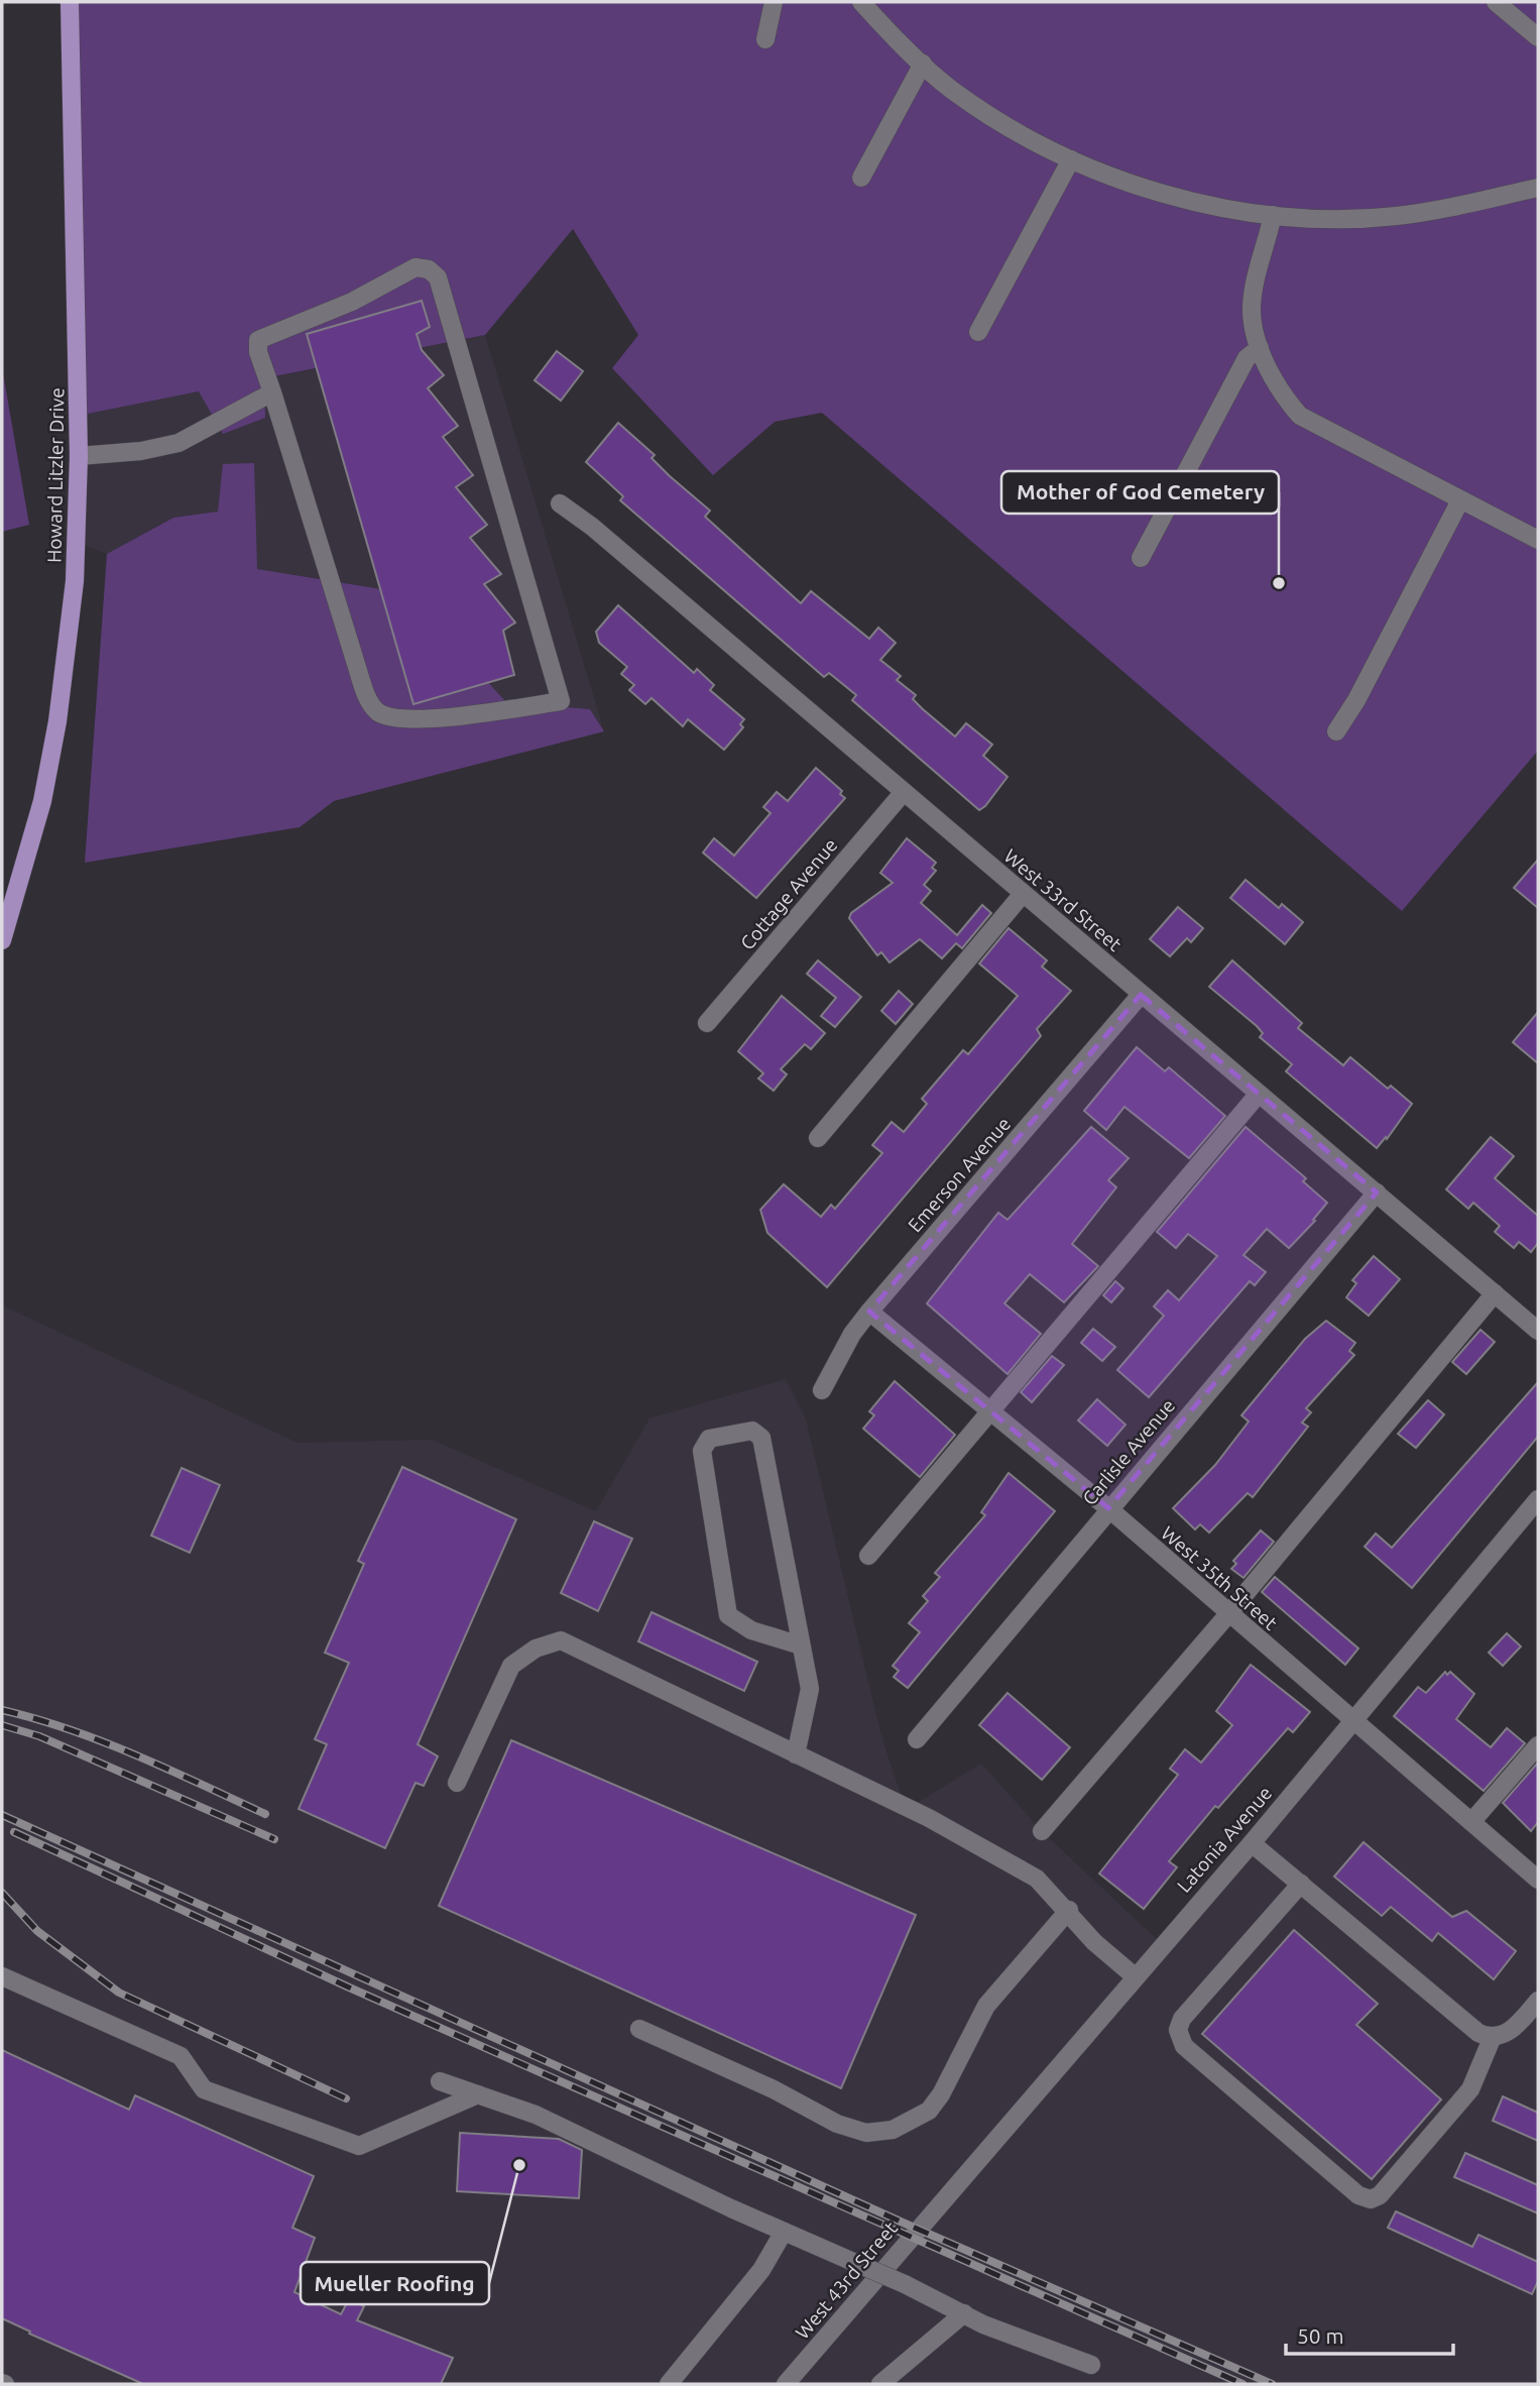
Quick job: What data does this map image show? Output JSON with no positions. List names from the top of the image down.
{
  "streets": {
    "main road": ["Howard Litzler Drive"],
    "street": [
      "Cottage Avenue",
      "West 33rd Street",
      "Emerson Avenue",
      "Carlisle Avenue",
      "West 35th Street",
      "Latonia Avenue",
      "West 43rd Street"
    ]
  },
  "crossings": [
    ["Cottage Avenue", "West 33rd Street"],
    ["West 33rd Street", "Emerson Avenue"],
    ["West 33rd Street", "Carlisle Avenue"],
    ["Emerson Avenue", "West 35th Street"],
    ["Carlisle Avenue", "West 35th Street"],
    ["West 35th Street", "Latonia Avenue"],
    ["Latonia Avenue", "West 43rd Street"]
  ],
  "places": ["Mother of God Cemetery", "Mueller Roofing"],
  "scale_bar": "50 m"
}
